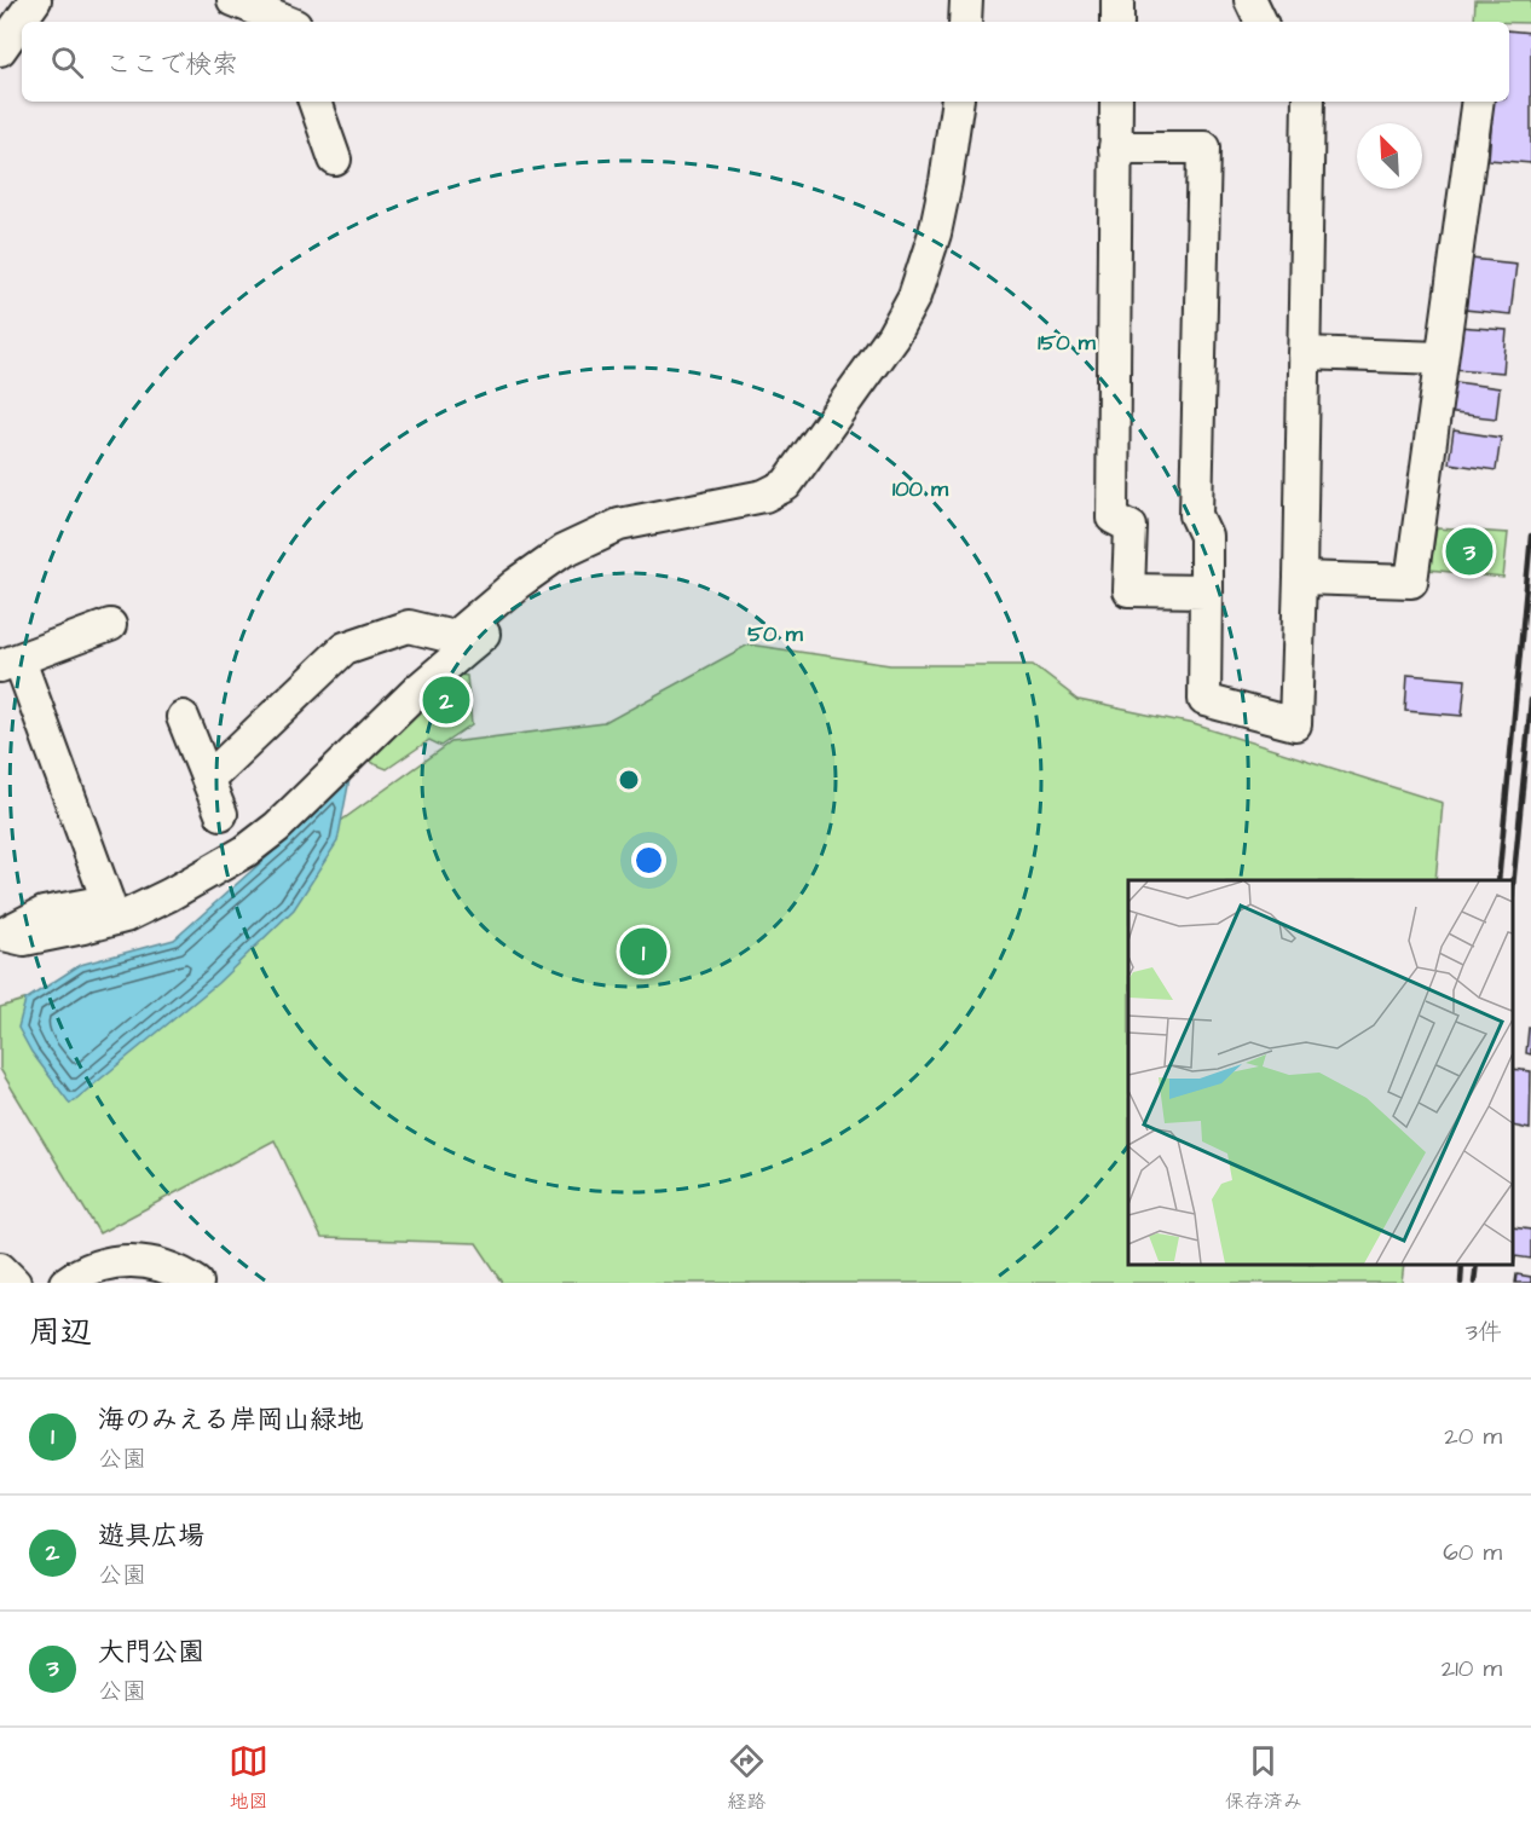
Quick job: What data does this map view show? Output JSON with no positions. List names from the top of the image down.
{
  "north": "top left",
  "page": {
    "search": "ここで検索",
    "pins": ["3", "2", "1"],
    "heading": ["周辺", "3件"],
    "list": [
      {
        "mark": "1",
        "name": "海のみえる岸岡山緑地",
        "note": "公園",
        "value": "20 m"
      },
      {
        "mark": "2",
        "name": "遊具広場",
        "note": "公園",
        "value": "60 m"
      },
      {
        "mark": "3",
        "name": "大門公園",
        "note": "公園",
        "value": "210 m"
      }
    ],
    "nav": ["地図", "経路", "保存済み"]
  },
  "rings": ["150 m", "100 m", "50 m"]
}
